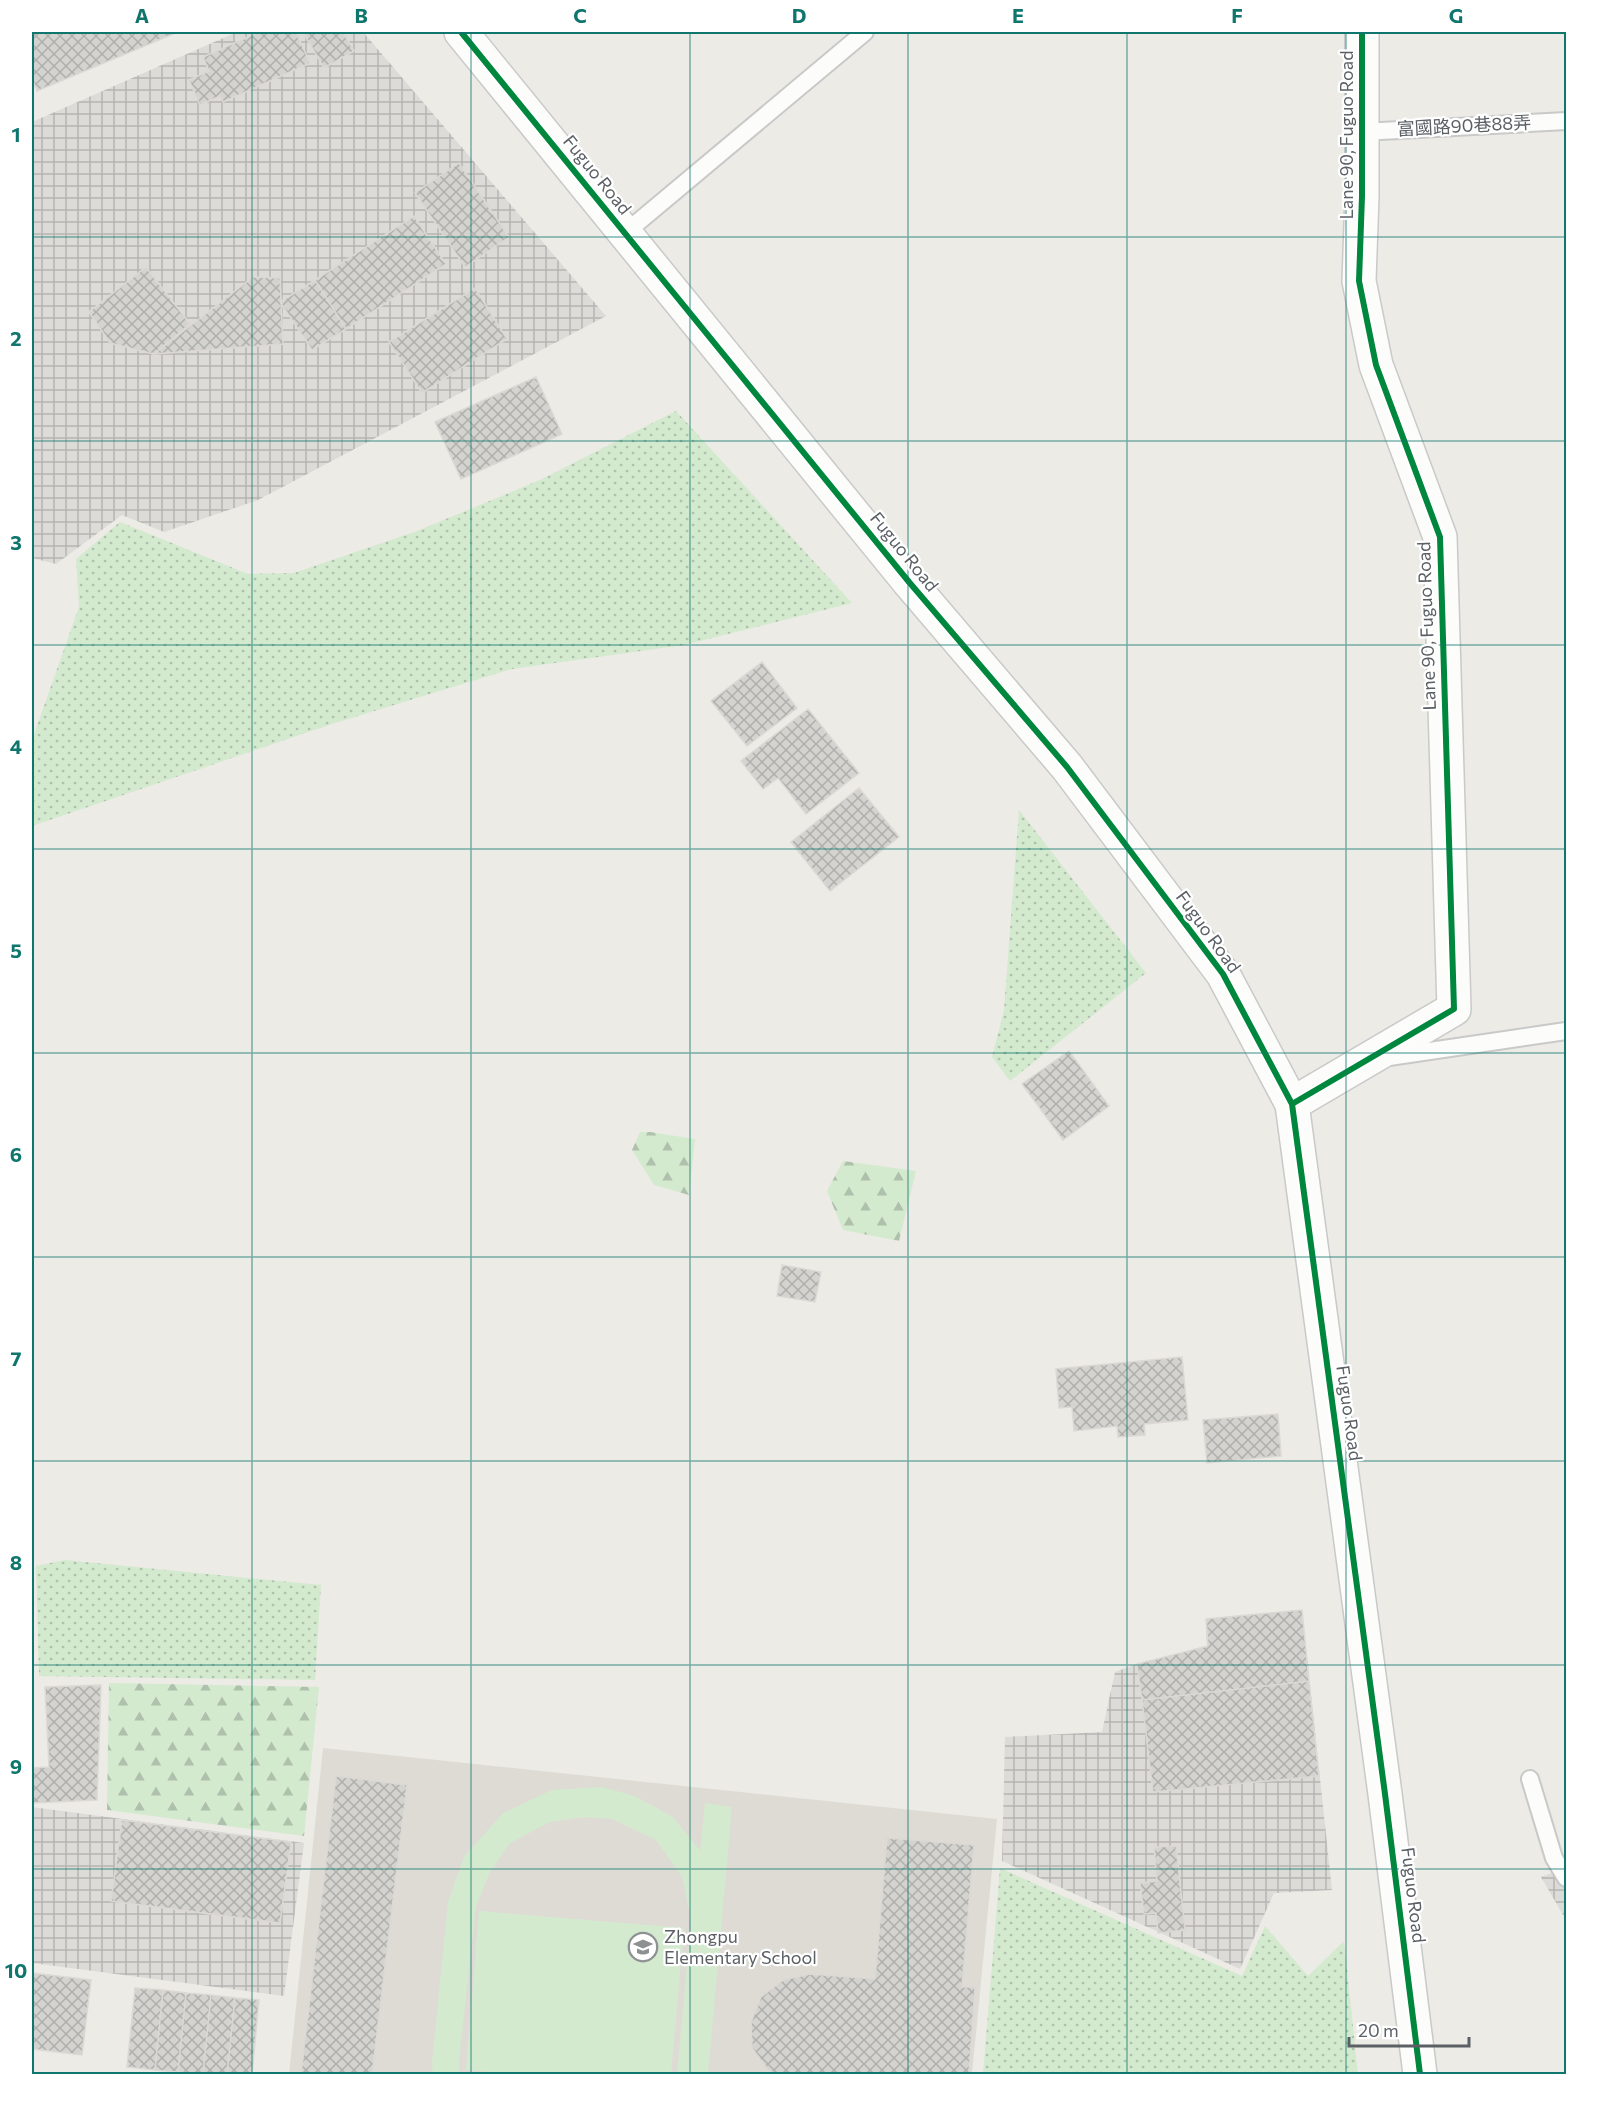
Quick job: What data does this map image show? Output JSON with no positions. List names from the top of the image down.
{
  "streets": {
    "street": ["Lane 90, Fuguo Road", "Fuguo Road"],
    "lane": ["富國路90巷88弄"]
  },
  "crossings": [
    ["富國路90巷88弄", "Lane 90, Fuguo Road"],
    ["Lane 90, Fuguo Road", "Fuguo Road"]
  ],
  "places": {
    "school or university": ["Zhongpu Elementary School"]
  },
  "scale_bar": "20 m",
  "grid": {
    "columns": [
      "A",
      "B",
      "C",
      "D",
      "E",
      "F",
      "G"
    ],
    "rows": [
      "1",
      "2",
      "3",
      "4",
      "5",
      "6",
      "7",
      "8",
      "9",
      "10"
    ]
  }
}
